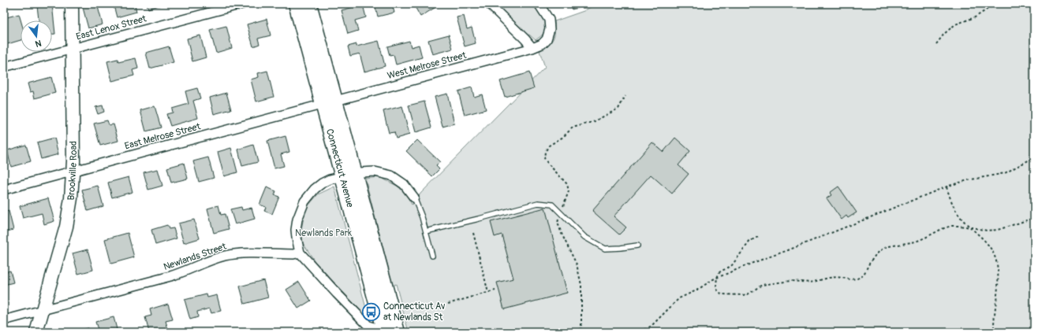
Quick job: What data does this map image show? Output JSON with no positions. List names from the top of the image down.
{
  "streets": {
    "main road": ["Connecticut Avenue", "Brookville Road"],
    "street": [
      "East Lenox Street",
      "West Melrose Street",
      "East Melrose Street",
      "Newlands Street"
    ]
  },
  "crossings": [
    ["East Lenox Street", "Brookville Road"],
    ["West Melrose Street", "East Melrose Street"],
    ["West Melrose Street", "Connecticut Avenue"],
    ["East Melrose Street", "Connecticut Avenue"],
    ["East Melrose Street", "Brookville Road"],
    ["Brookville Road", "Newlands Street"]
  ],
  "parks": ["Newlands Park"],
  "places": {
    "bus stop": ["Connecticut Av at Newlands St"]
  },
  "north": "bottom"
}
